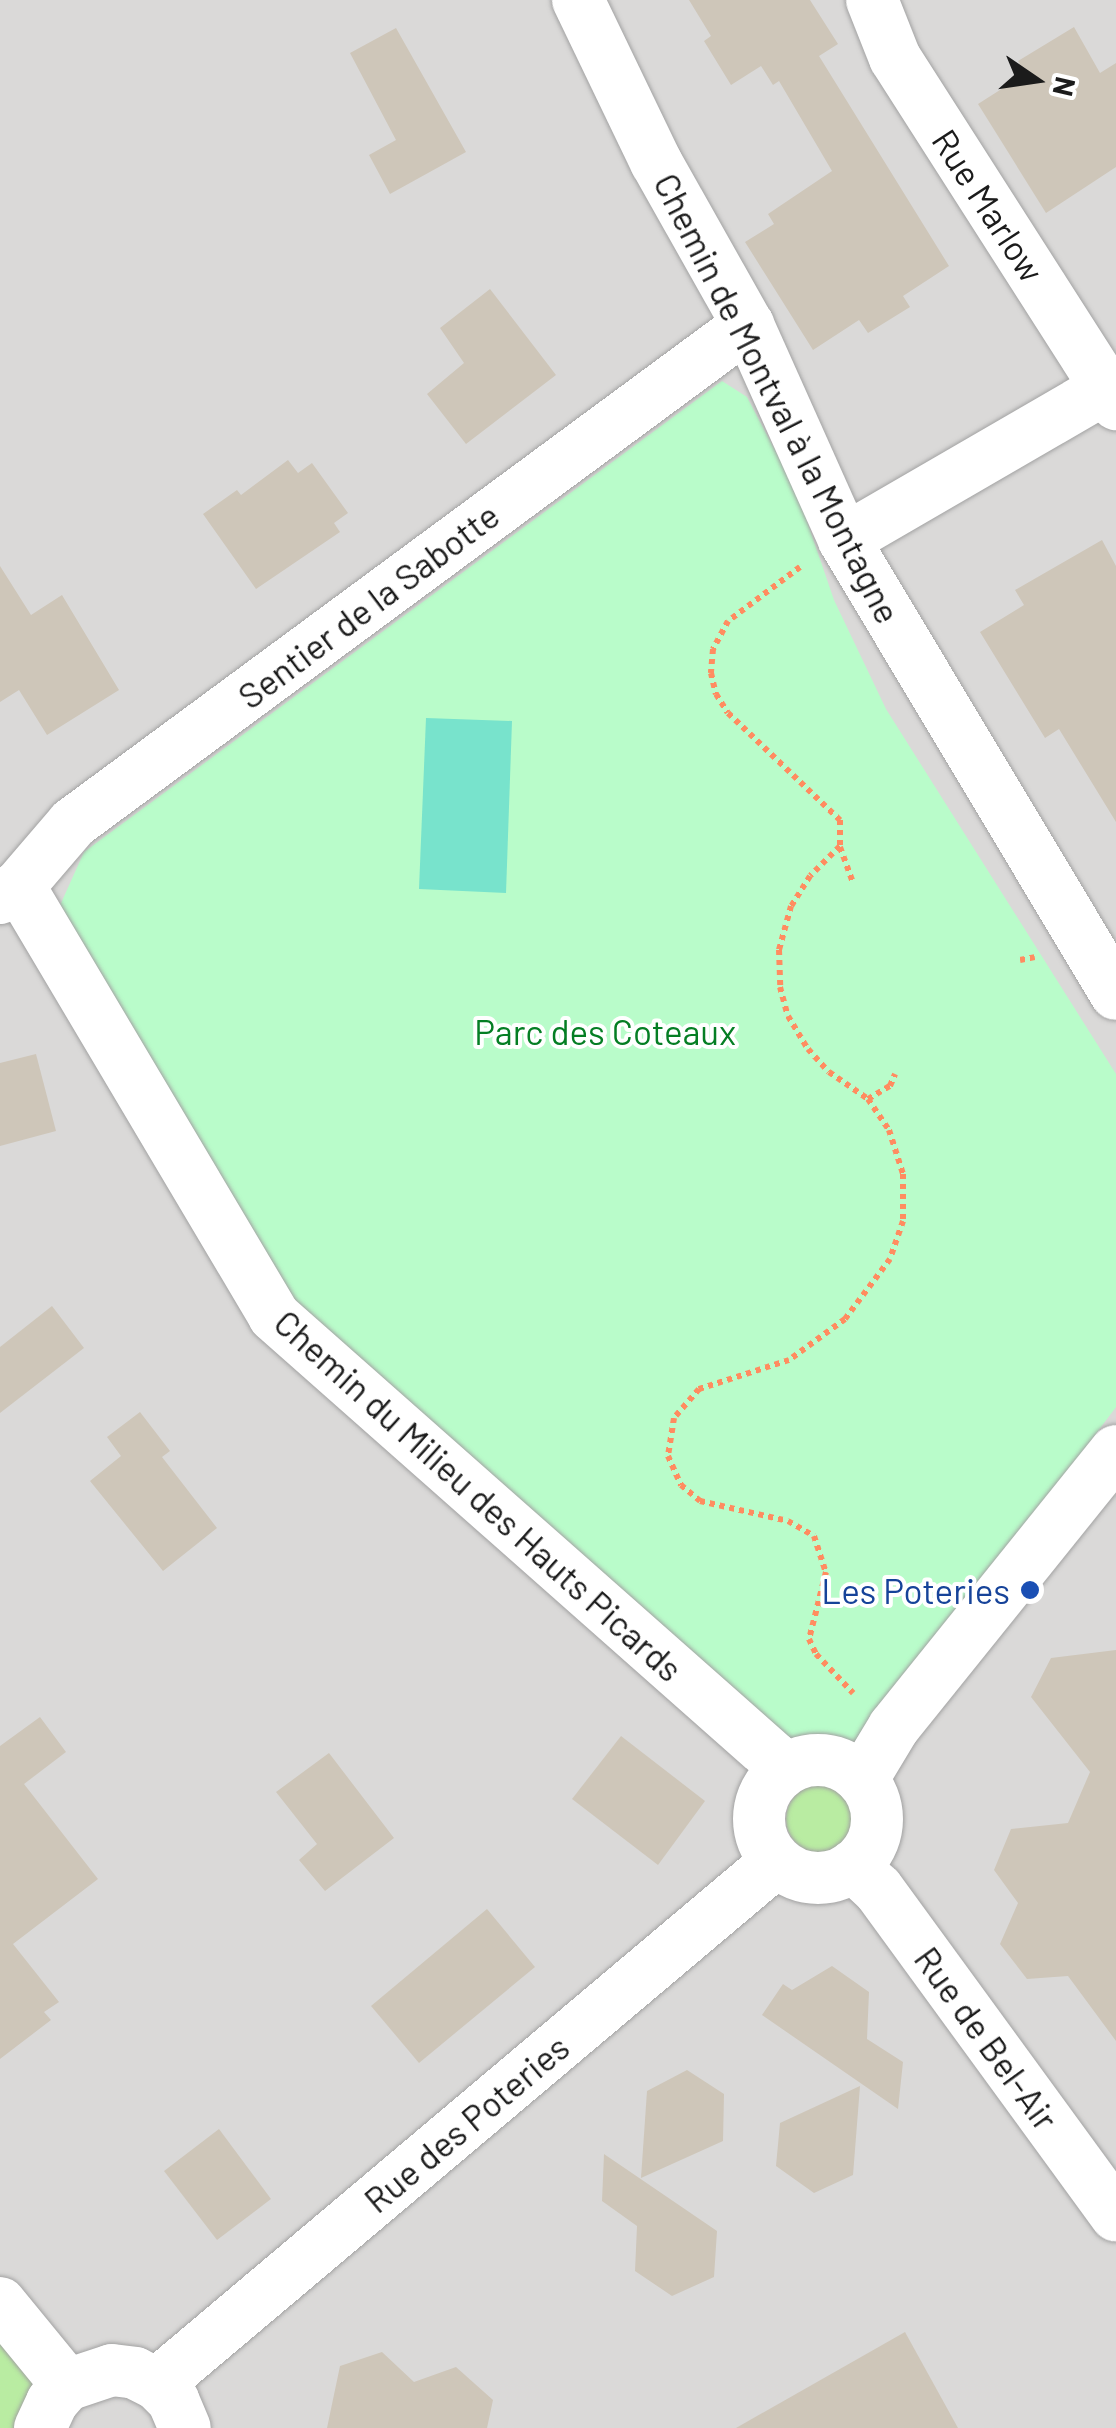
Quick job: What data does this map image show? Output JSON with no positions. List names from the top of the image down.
{
  "streets": {
    "street": [
      "Rue Marlow",
      "Chemin de Montval à la Montagne",
      "Sentier de la Sabotte",
      "Chemin du Milieu des Hauts Picards",
      "Rue de Bel-Air",
      "Rue des Poteries"
    ]
  },
  "crossings": [
    ["Chemin de Montval à la Montagne", "Sentier de la Sabotte"],
    ["Sentier de la Sabotte", "Chemin du Milieu des Hauts Picards"],
    ["Chemin du Milieu des Hauts Picards", "Rue de Bel-Air"],
    ["Chemin du Milieu des Hauts Picards", "Rue des Poteries"],
    ["Rue de Bel-Air", "Rue des Poteries"]
  ],
  "parks": ["Parc des Coteaux"],
  "places": ["Les Poteries"],
  "north": "right"
}
